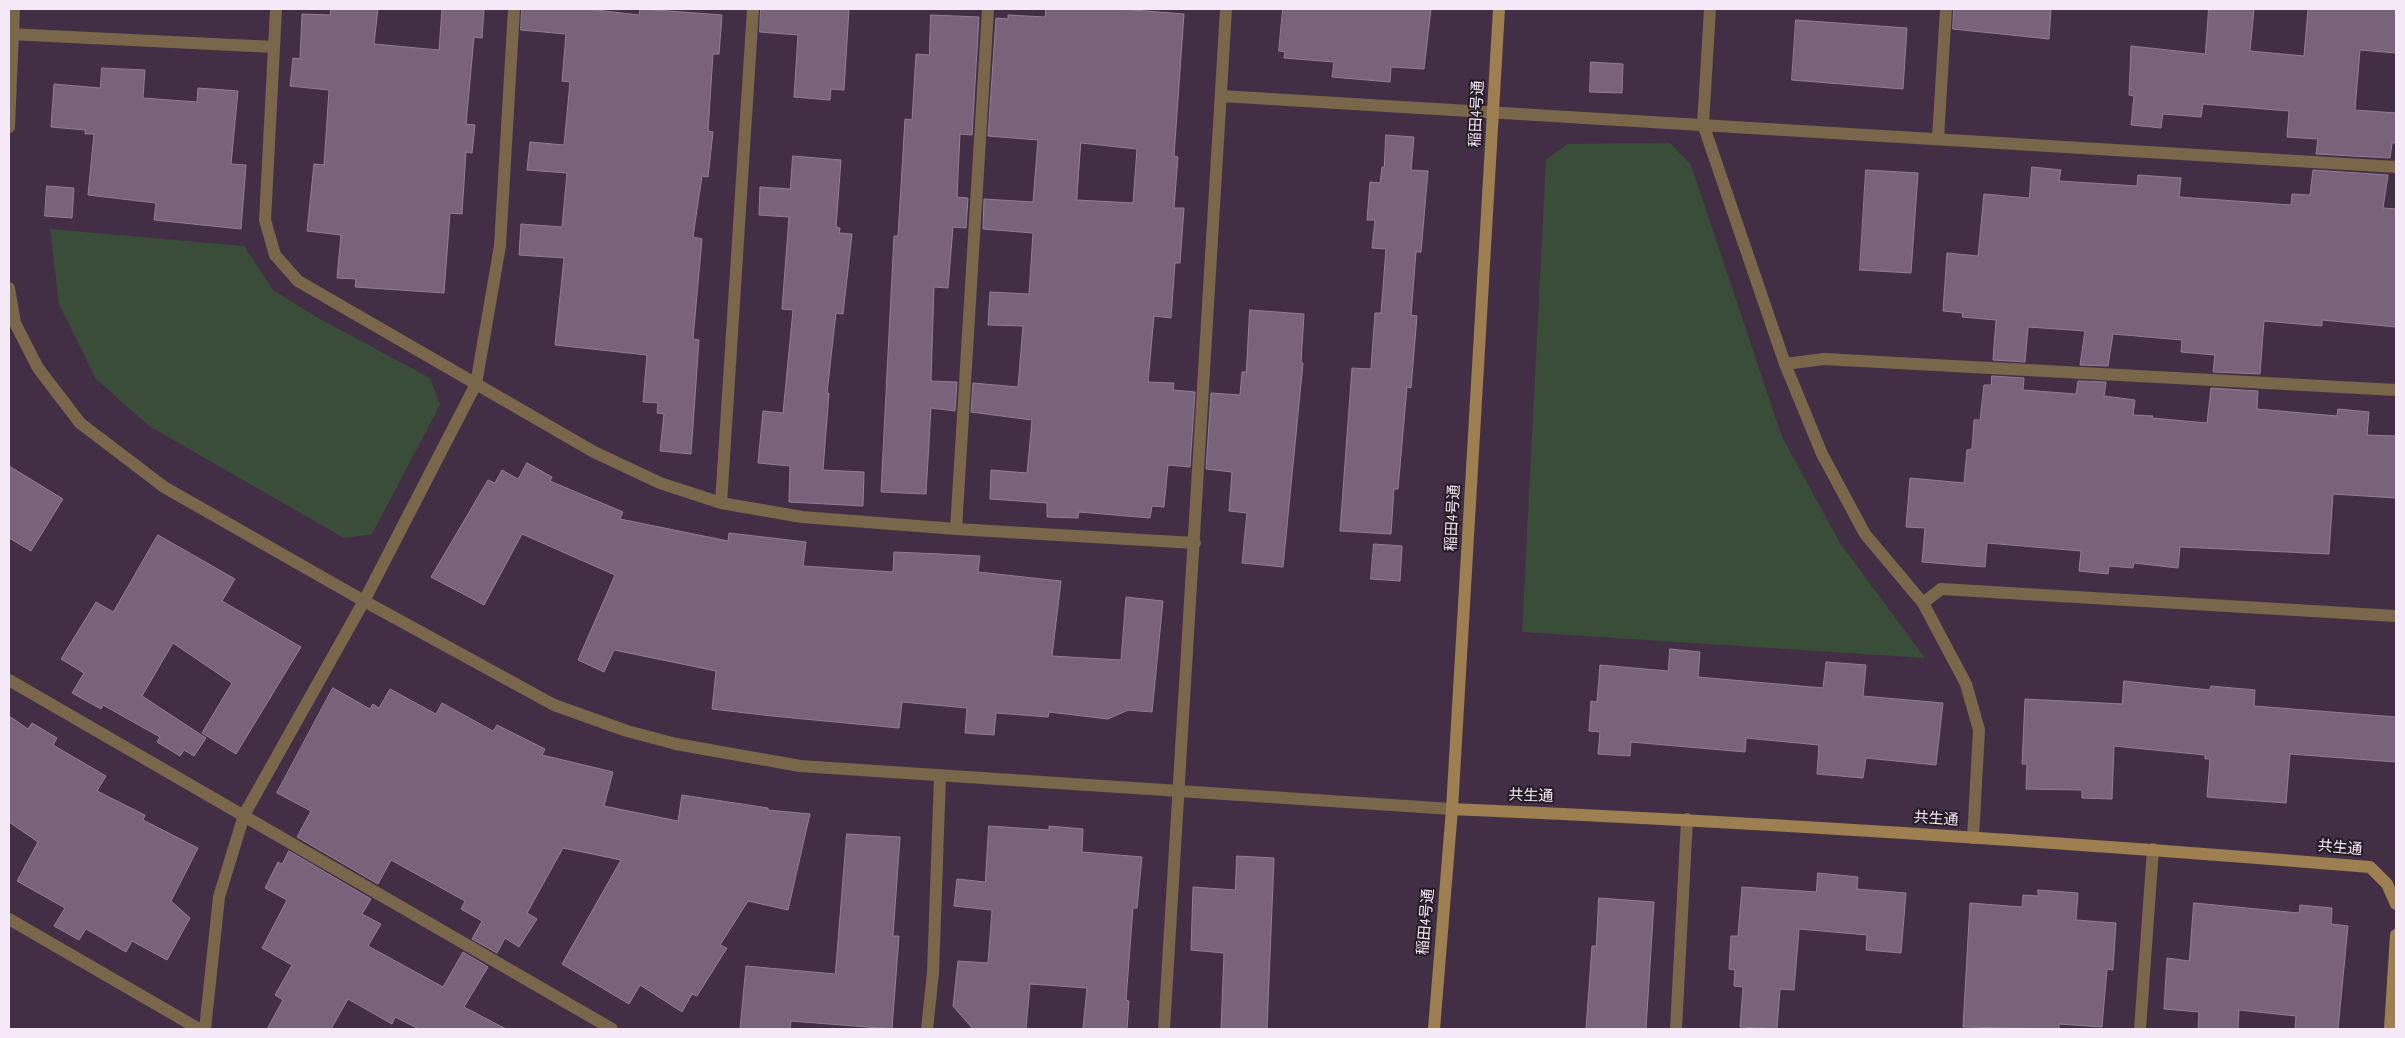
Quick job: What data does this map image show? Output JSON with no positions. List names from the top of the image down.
{
  "streets": {
    "street": ["稲田4号通", "共生通"]
  },
  "crossings": [
    ["稲田4号通", "共生通"]
  ]
}
